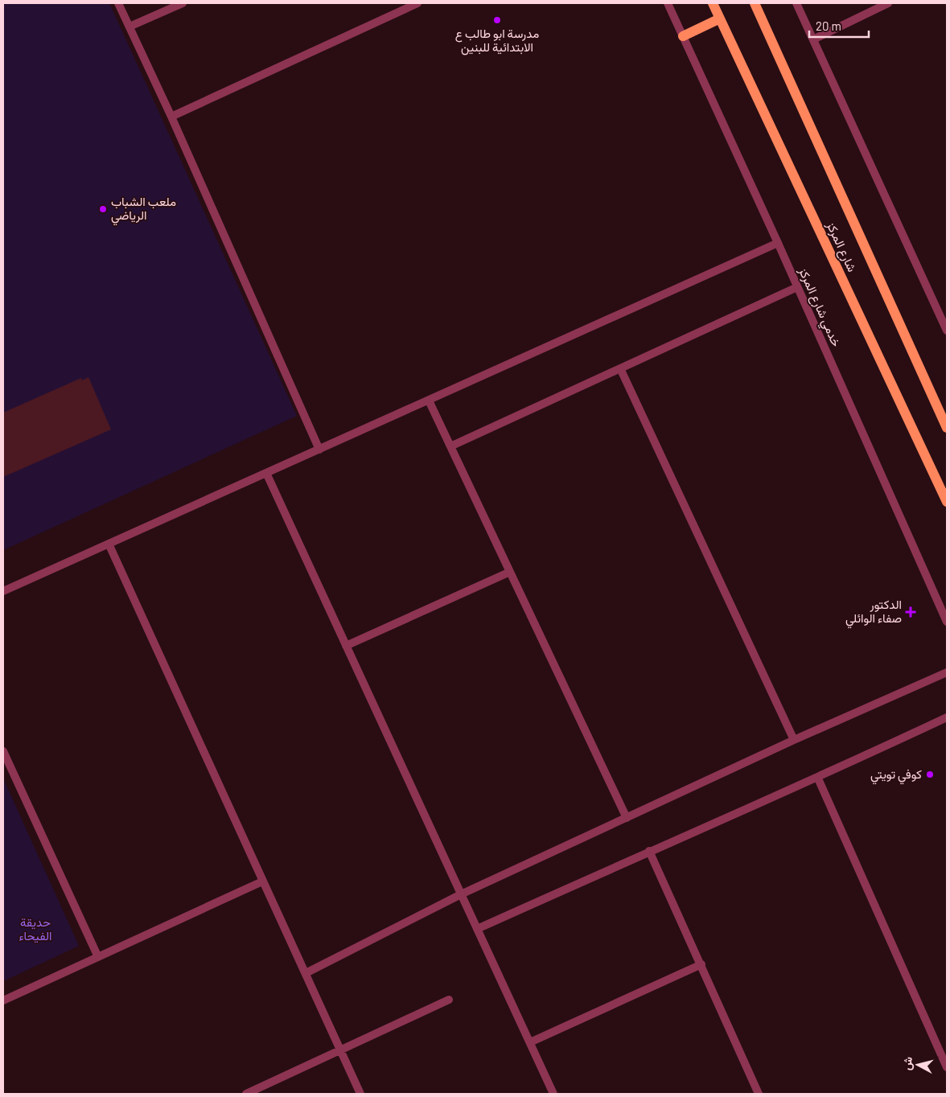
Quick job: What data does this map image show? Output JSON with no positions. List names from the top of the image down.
{
  "streets": {
    "main road": ["شارع المركز"],
    "street": ["خدمي شارع المركز"]
  },
  "parks": ["حديقة الفيحاء"],
  "places": {
    "other": ["مدرسة ابو طالب ع الابتدائية للبنين", "ملعب الشباب الرياضي", "كوفي تويتي"],
    "health": ["الدكتور صفاء الوائلي"]
  },
  "scale_bar": "20 m",
  "north": "left"
}
